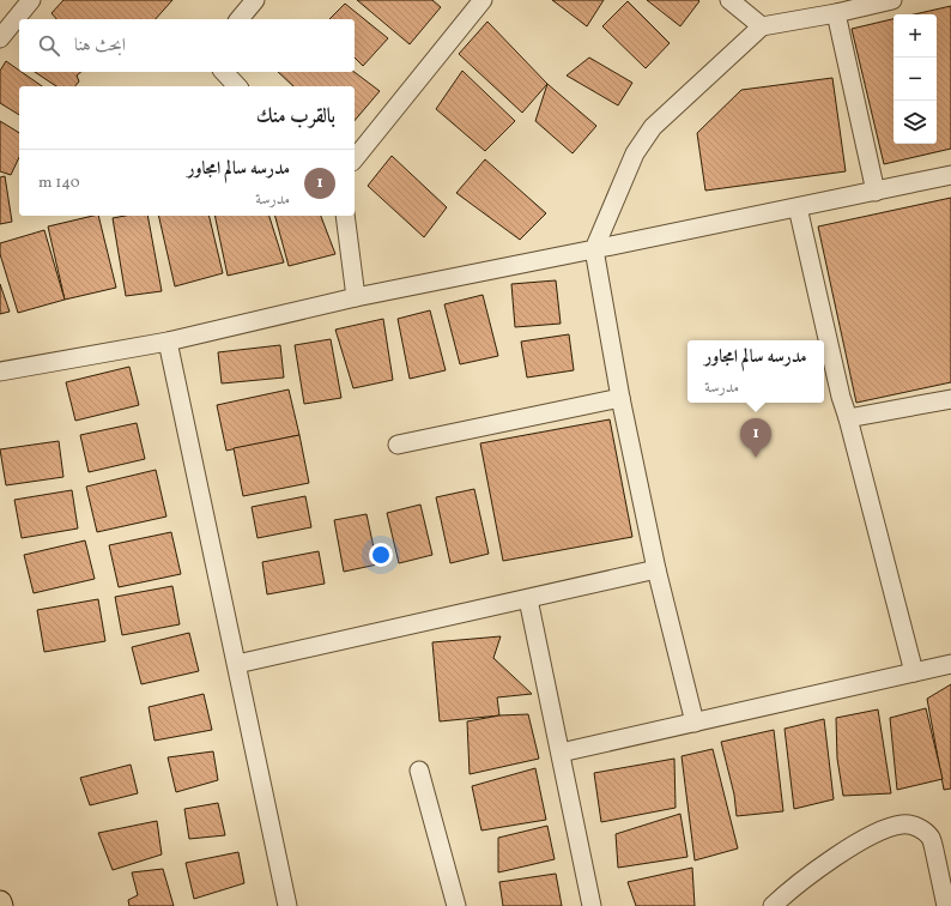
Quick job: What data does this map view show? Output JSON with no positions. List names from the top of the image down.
{
  "page": {
    "map_buttons": ["+", "−"],
    "search": "ابحث هنا",
    "heading": "بالقرب منك",
    "list": [
      {
        "mark": "1",
        "name": "مدرسه سالم امجاور",
        "note": "مدرسة",
        "value": "140 m"
      }
    ],
    "popup": ["مدرسه سالم امجاور", "مدرسة"],
    "pins": "1"
  }
}
